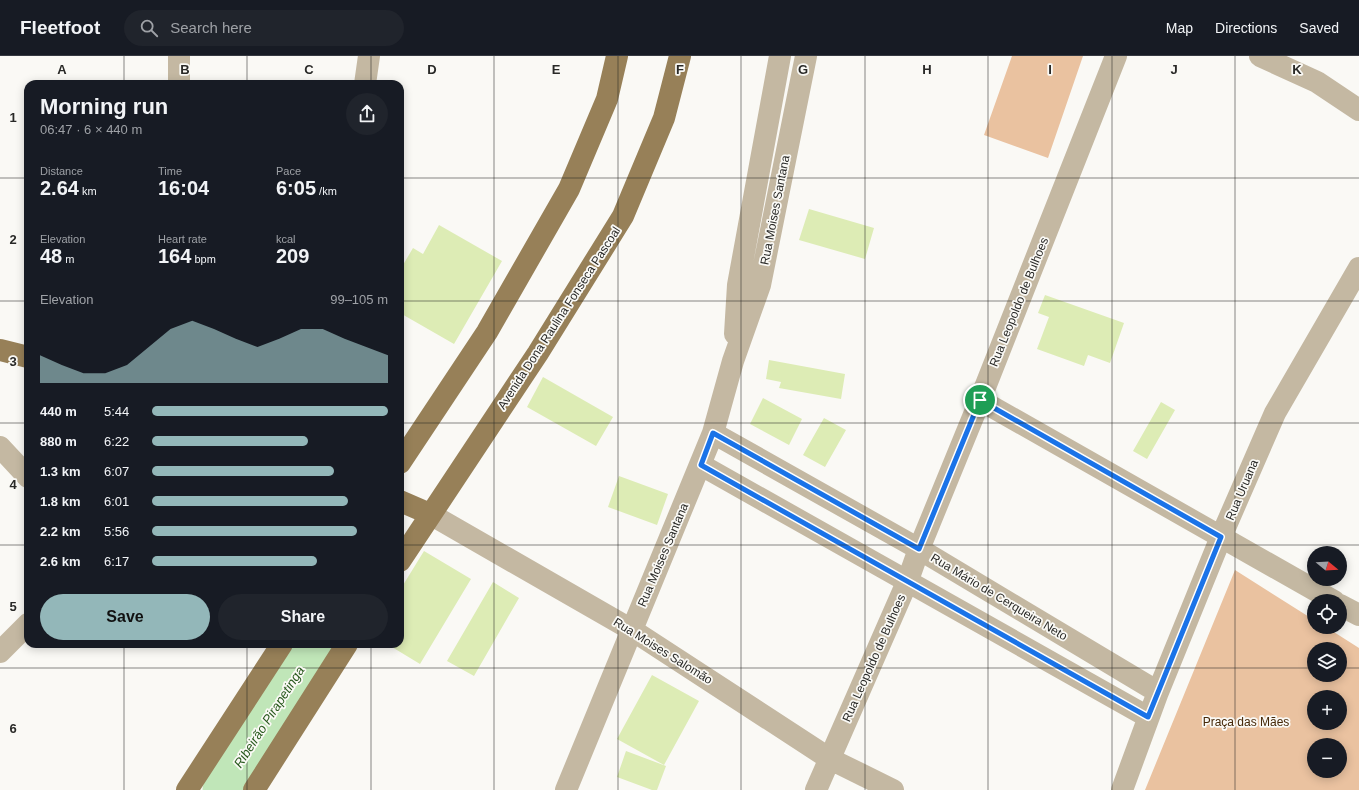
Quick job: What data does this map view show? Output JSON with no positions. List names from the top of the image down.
{
  "streets": {
    "main road": ["Avenida Dona Raulina Fonseca Pascoal"],
    "street": [
      "Rua Moises Santana",
      "Rua Leopoldo de Bulhoes",
      "Rua Uruana",
      "Rua Mário de Cerqueira Neto",
      "Rua Moises Salomão"
    ]
  },
  "crossings": [
    ["Rua Moises Santana", "Rua Mário de Cerqueira Neto"],
    ["Rua Moises Santana", "Rua Moises Salomão"],
    ["Rua Leopoldo de Bulhoes", "Rua Mário de Cerqueira Neto"],
    ["Rua Leopoldo de Bulhoes", "Rua Moises Salomão"],
    ["Avenida Dona Raulina Fonseca Pascoal", "Rua Moises Salomão"],
    ["Rua Uruana", "Rua Mário de Cerqueira Neto"]
  ],
  "water": ["Ribeirão Pirapetinga"],
  "parks": ["Praça das Mães"],
  "north": "right",
  "page": {
    "header": "Fleetfoot",
    "search": "Search here",
    "nav": ["Map", "Directions", "Saved"],
    "heading": ["Morning run", "06:47 · 6 × 440 m"],
    "stats": [
      ["Distance", "2.64 km"],
      ["Time", "16:04"],
      ["Pace", "6:05 /km"],
      ["Elevation", "48 m"],
      ["Heart rate", "164 bpm"],
      ["kcal", "209"]
    ],
    "chart": ["Elevation", "99–105 m"],
    "list": [
      {
        "name": "440 m",
        "note": "5:44"
      },
      {
        "name": "880 m",
        "note": "6:22"
      },
      {
        "name": "1.3 km",
        "note": "6:07"
      },
      {
        "name": "1.8 km",
        "note": "6:01"
      },
      {
        "name": "2.2 km",
        "note": "5:56"
      },
      {
        "name": "2.6 km",
        "note": "6:17"
      }
    ],
    "map_buttons": ["+", "−"],
    "buttons": ["Save", "Share"]
  },
  "grid": {
    "columns": [
      "A",
      "B",
      "C",
      "D",
      "E",
      "F",
      "G",
      "H",
      "I",
      "J",
      "K"
    ],
    "rows": [
      "1",
      "2",
      "3",
      "4",
      "5",
      "6"
    ]
  }
}
